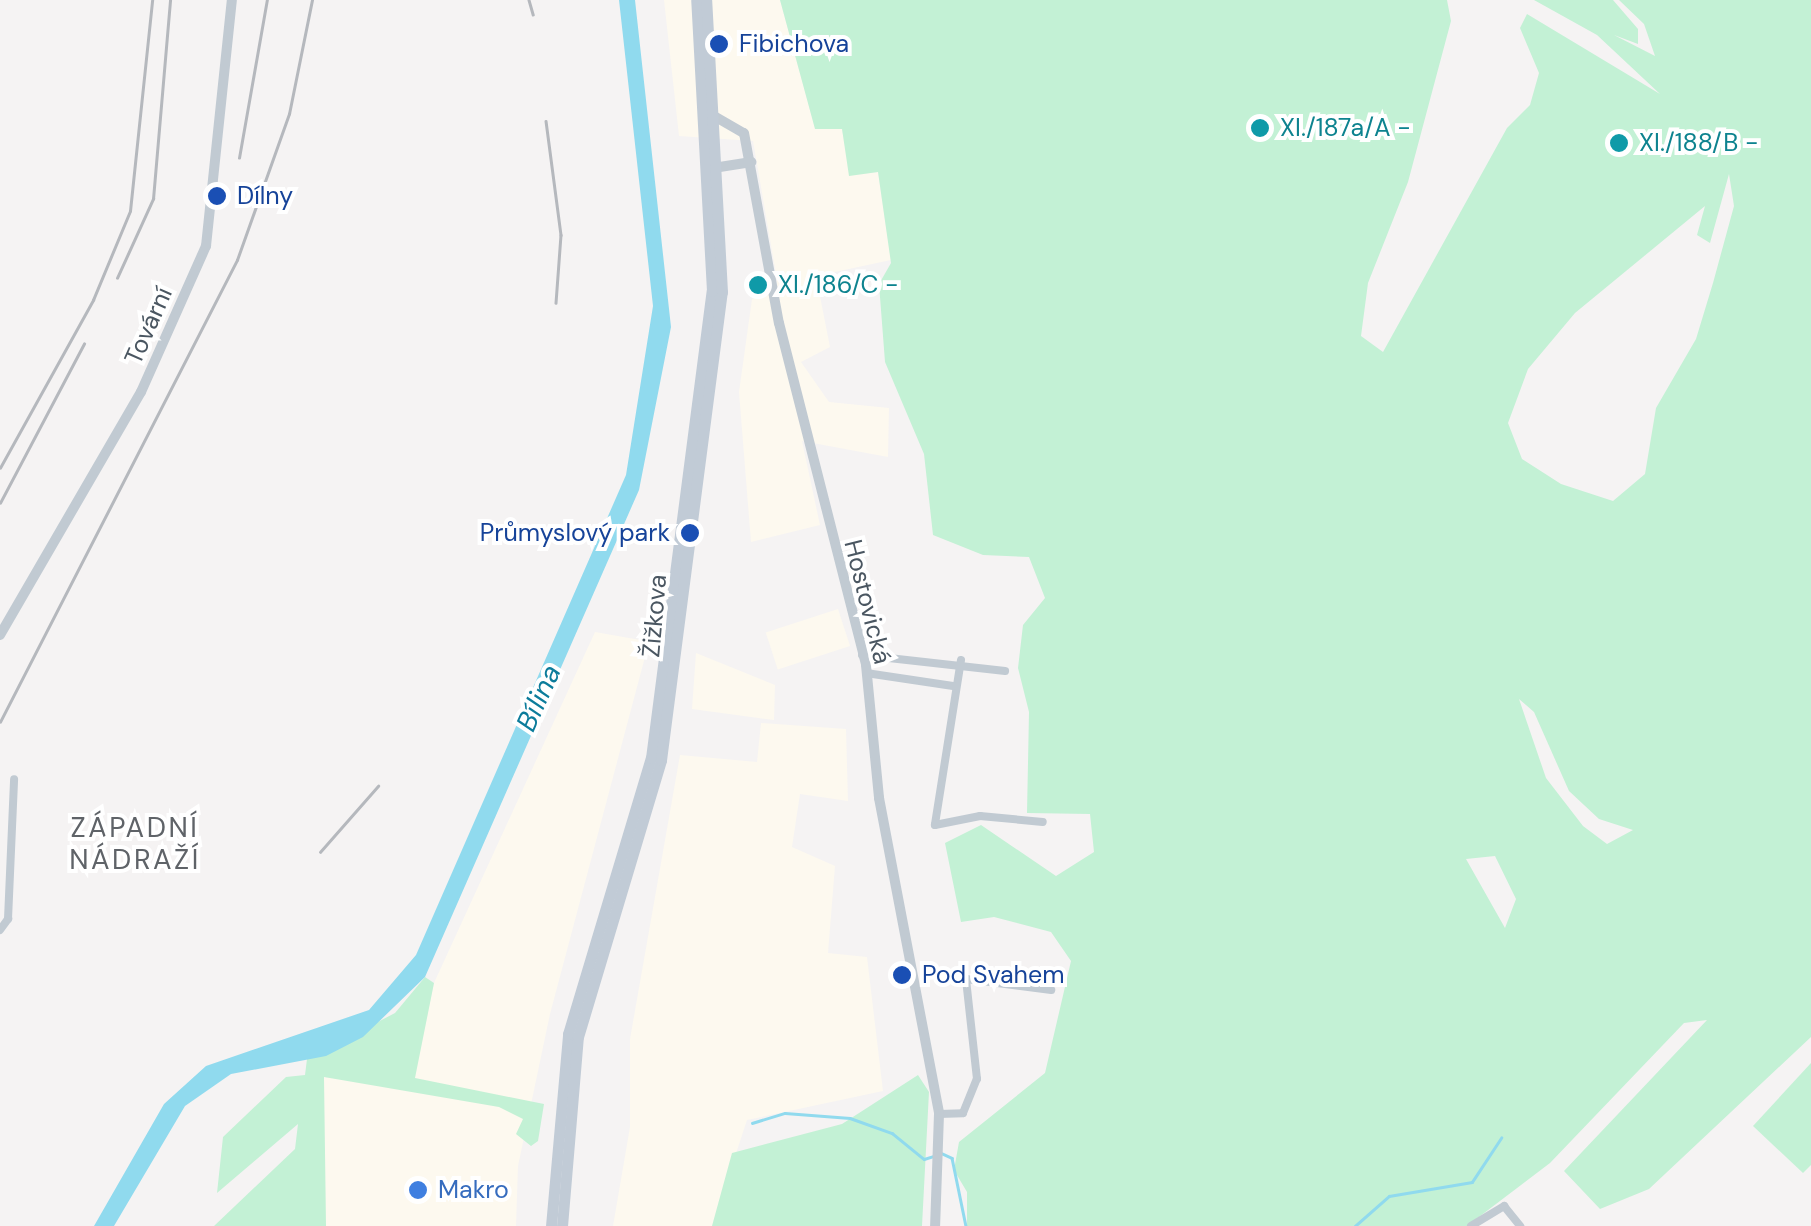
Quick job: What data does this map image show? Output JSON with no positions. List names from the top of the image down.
{
  "streets": {
    "main road": ["Žižkova"],
    "street": ["Tovární", "Hostovická"]
  },
  "crossings": [
    ["Hostovická", "Žižkova"]
  ],
  "districts": ["ZÁPADNÍ NÁDRAŽÍ"],
  "water": ["Bílina"],
  "places": [
    "Fibichova",
    "XI./187a/A -",
    "XI./188/B -",
    "Dílny",
    "XI./186/C -",
    "Průmyslový park",
    "Pod Svahem",
    "Makro"
  ]
}
